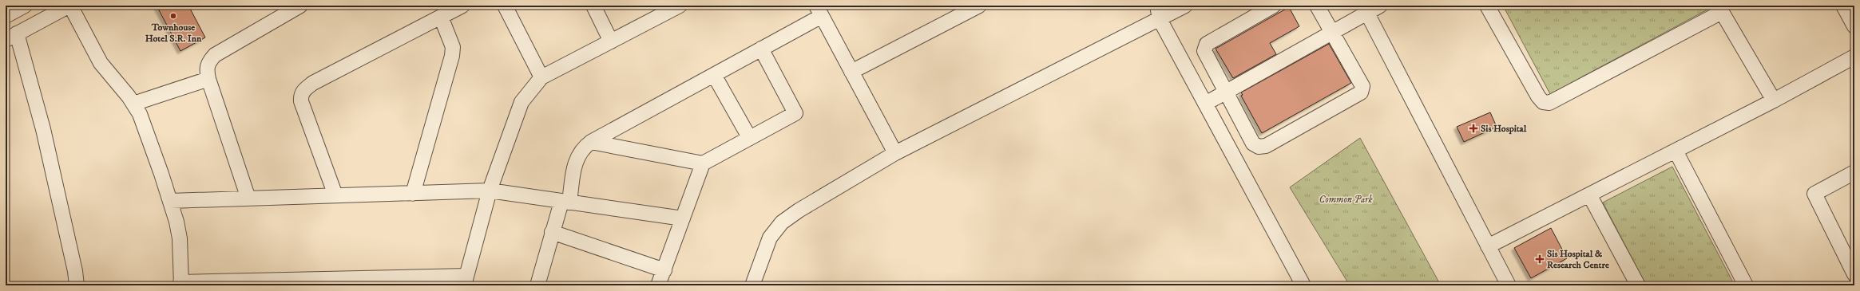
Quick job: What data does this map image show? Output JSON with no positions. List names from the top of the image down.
{
  "parks": ["Common Park"],
  "places": {
    "other": ["Townhouse Hotel S.R. Inn"],
    "health": ["Sis Hospital", "Sis Hospital & Research Centre"]
  }
}
